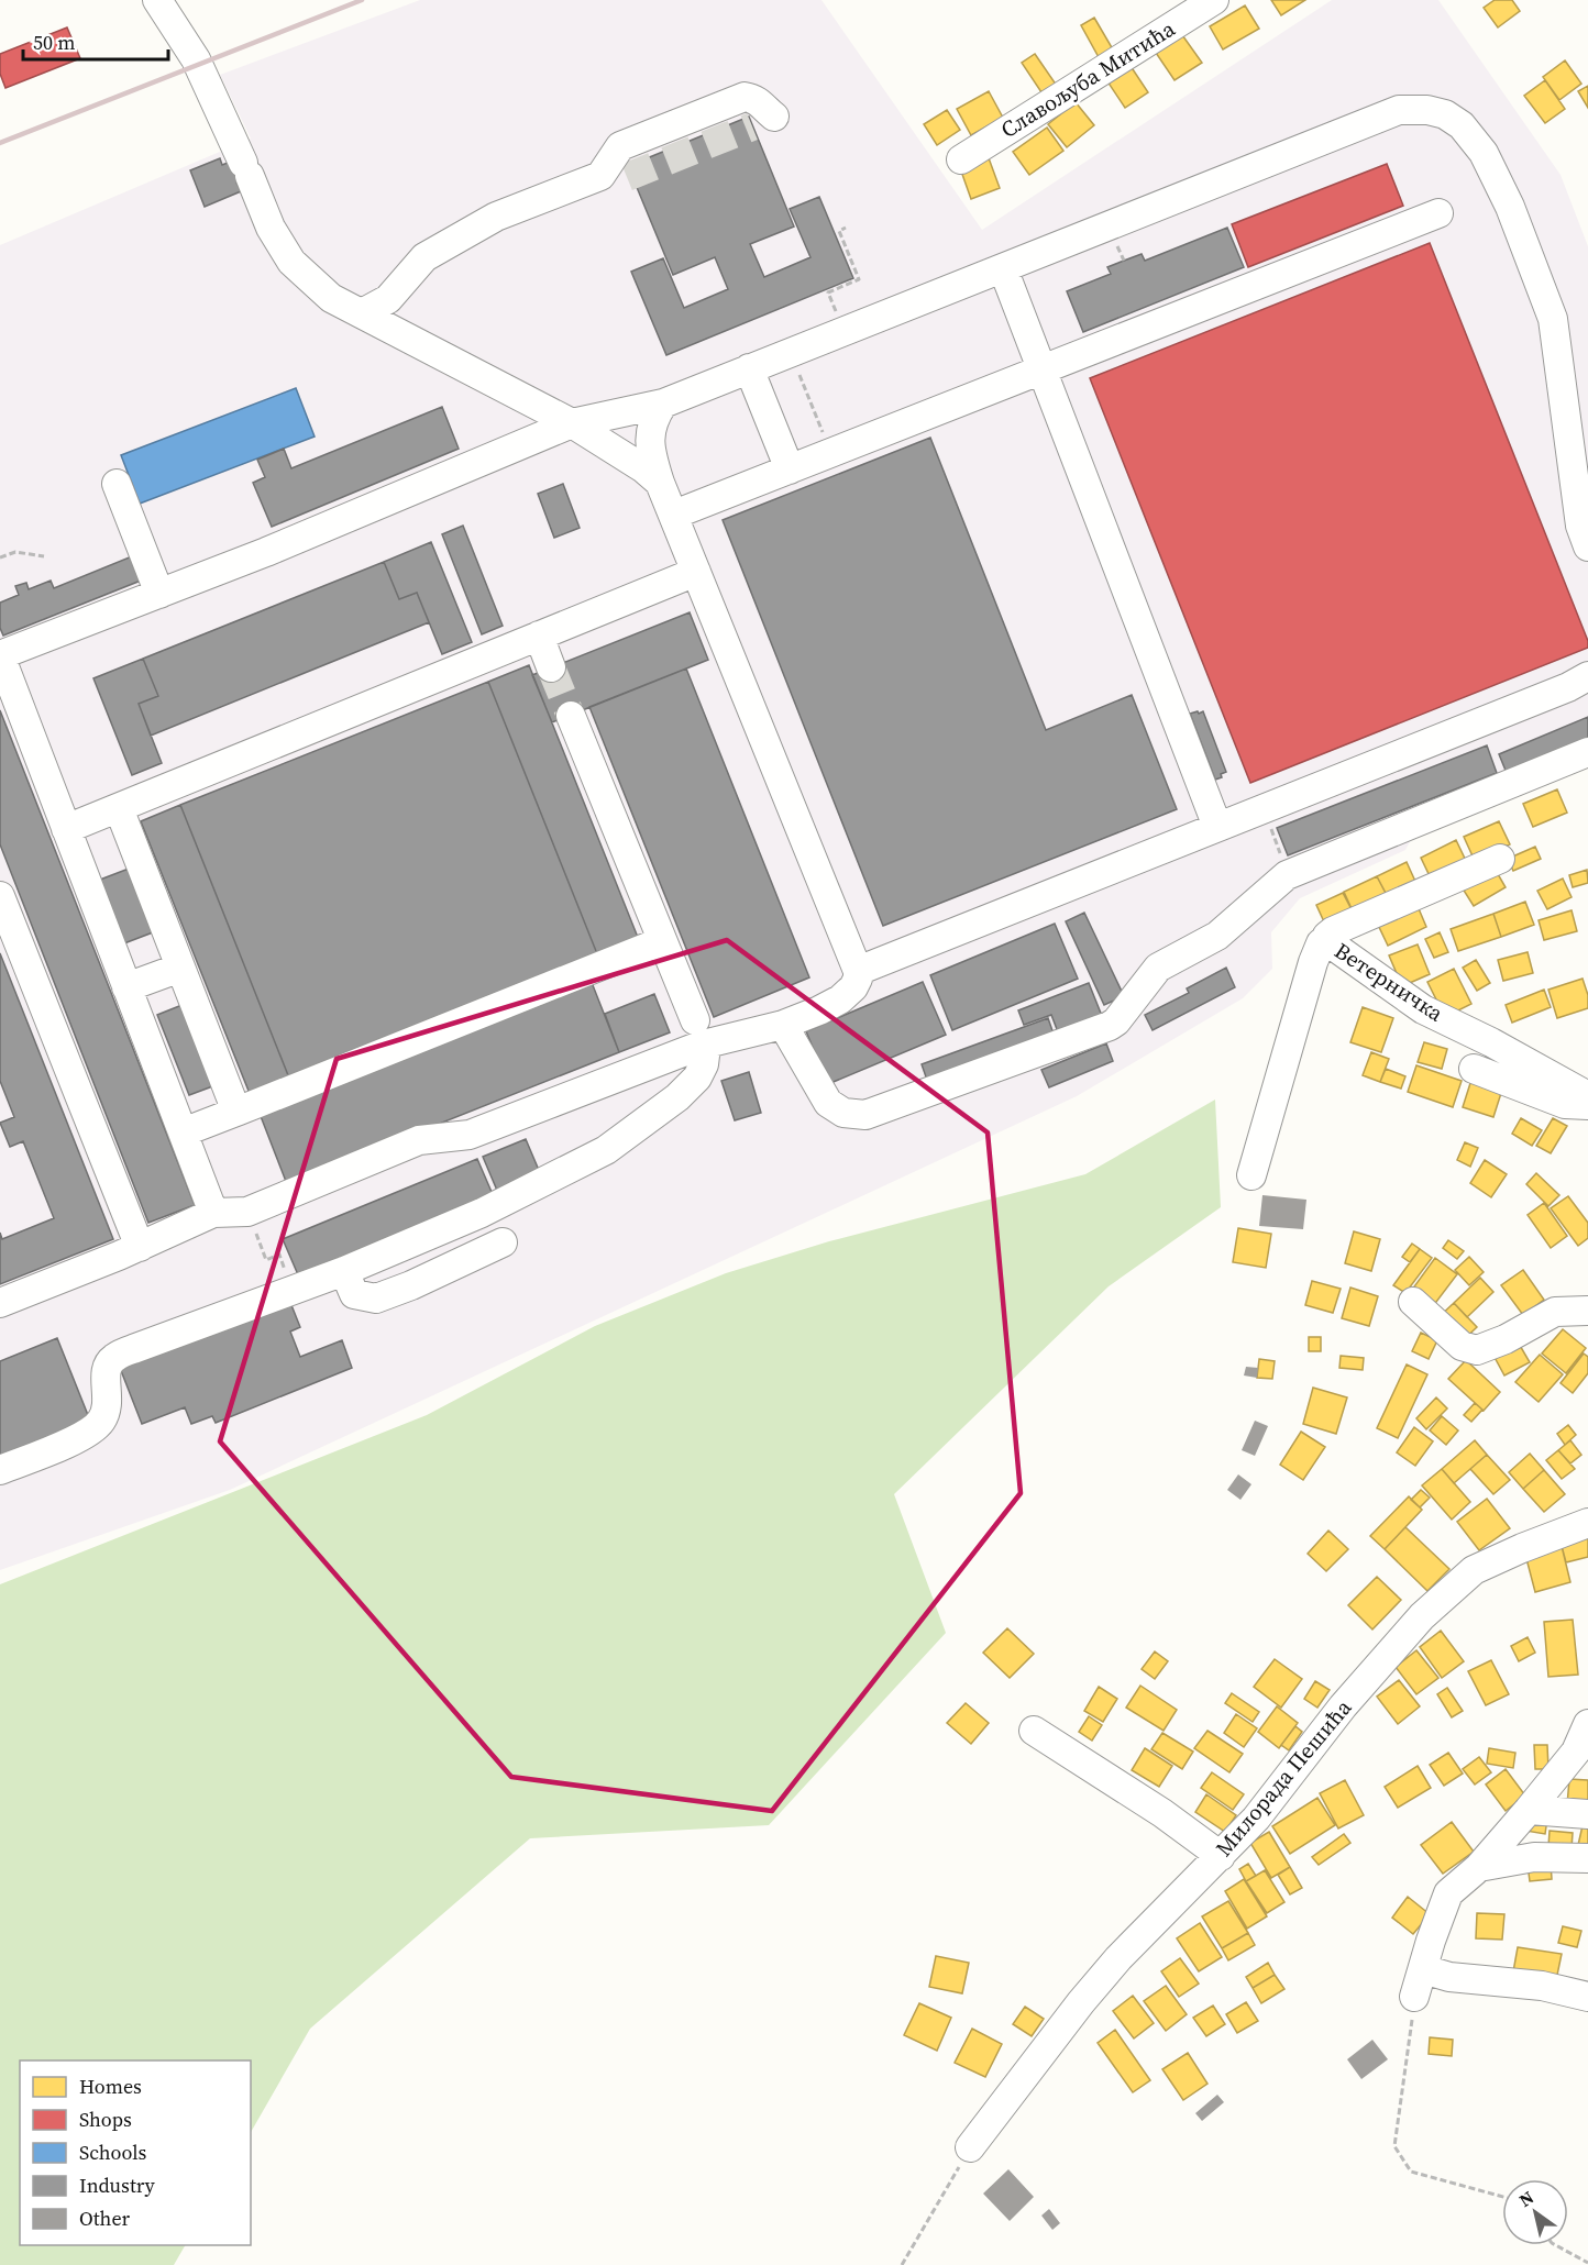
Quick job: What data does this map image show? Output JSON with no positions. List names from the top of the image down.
{
  "streets": {
    "street": ["Славољуба Митића", "Ветерничка", "Милорада Пешића"]
  },
  "legend": [
    "Homes",
    "Shops",
    "Schools",
    "Industry",
    "Other"
  ],
  "scale_bar": "50 m",
  "north": "top left"
}
